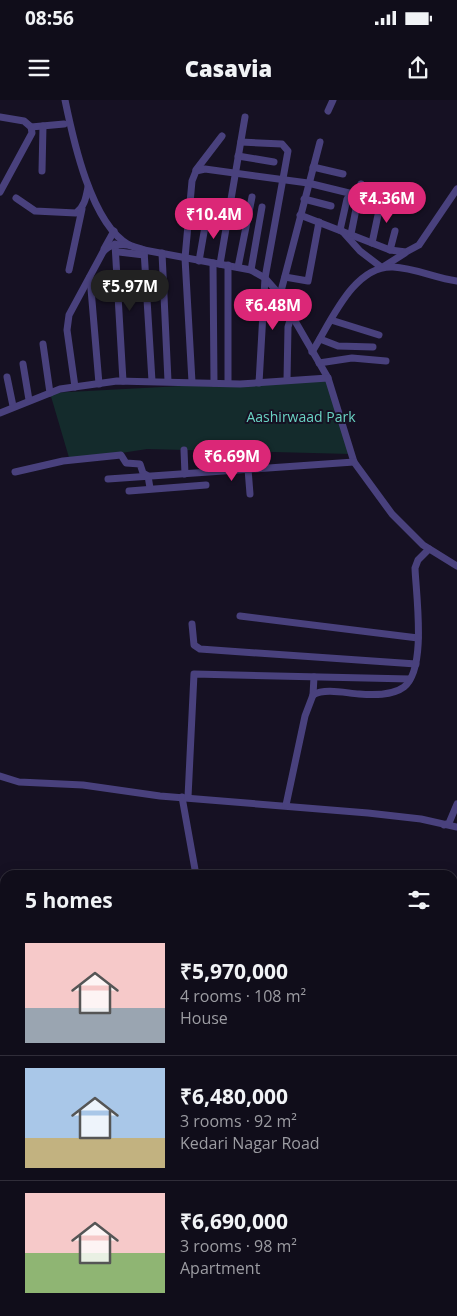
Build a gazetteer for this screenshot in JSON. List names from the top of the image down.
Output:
{
  "parks": ["Aashirwaad Park"],
  "page": {
    "status": "08:56",
    "header": "Casavia",
    "price": [
      "₹4.36M",
      "₹10.4M",
      "₹5.97M",
      "₹6.48M",
      "₹6.69M"
    ],
    "heading": "5 homes",
    "list": [
      {
        "name": "₹5,970,000",
        "note": "4 rooms · 108 m² · House"
      },
      {
        "name": "₹6,480,000",
        "note": "3 rooms · 92 m² · Kedari Nagar Road"
      },
      {
        "name": "₹6,690,000",
        "note": "3 rooms · 98 m² · Apartment"
      }
    ]
  }
}
